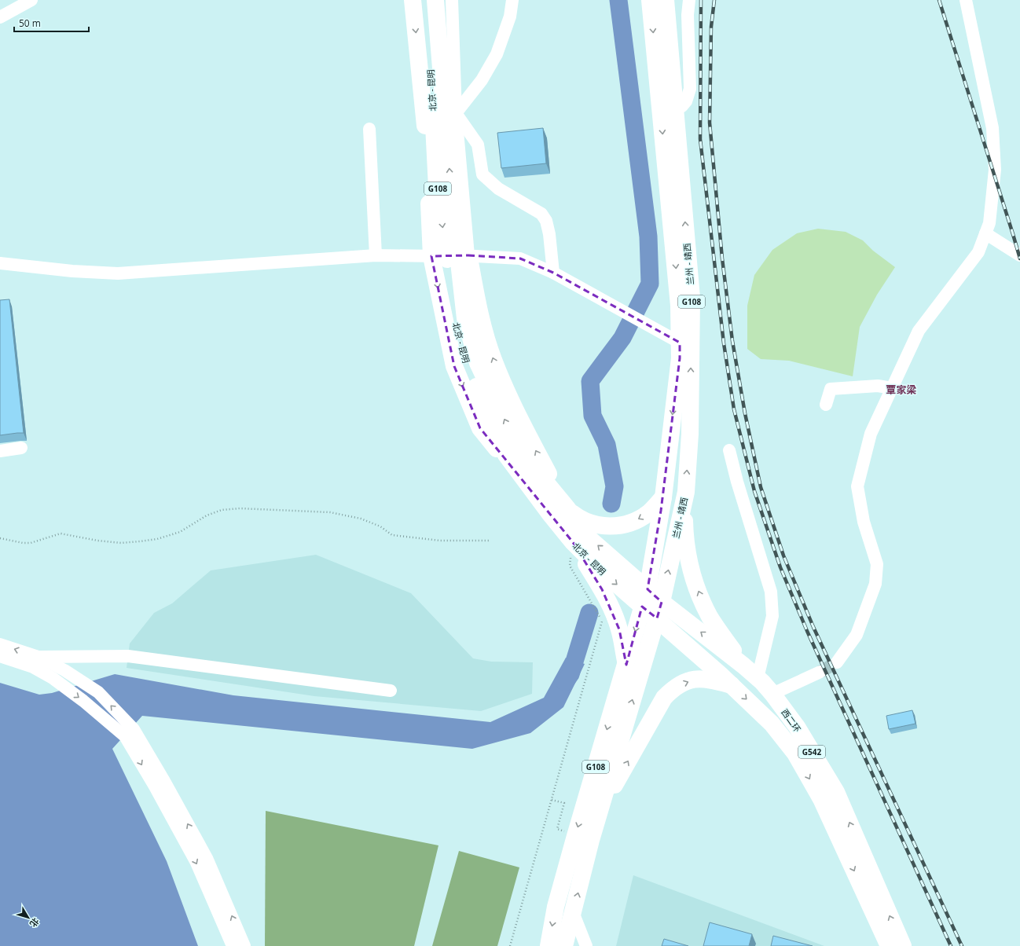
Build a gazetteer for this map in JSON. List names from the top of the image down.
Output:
{
  "streets": {
    "highway": [
      "北京 - 昆明",
      "G108",
      "兰州 - 靖西",
      "西二环",
      "G542"
    ]
  },
  "crossings": [
    ["北京 - 昆明", "G108"],
    ["北京 - 昆明", "兰州 - 靖西"],
    ["北京 - 昆明", "西二环"],
    ["G108", "兰州 - 靖西"],
    ["G108", "西二环"],
    ["兰州 - 靖西", "西二环"]
  ],
  "districts": ["覃家梁"],
  "scale_bar": "50 m",
  "north": "bottom right"
}
